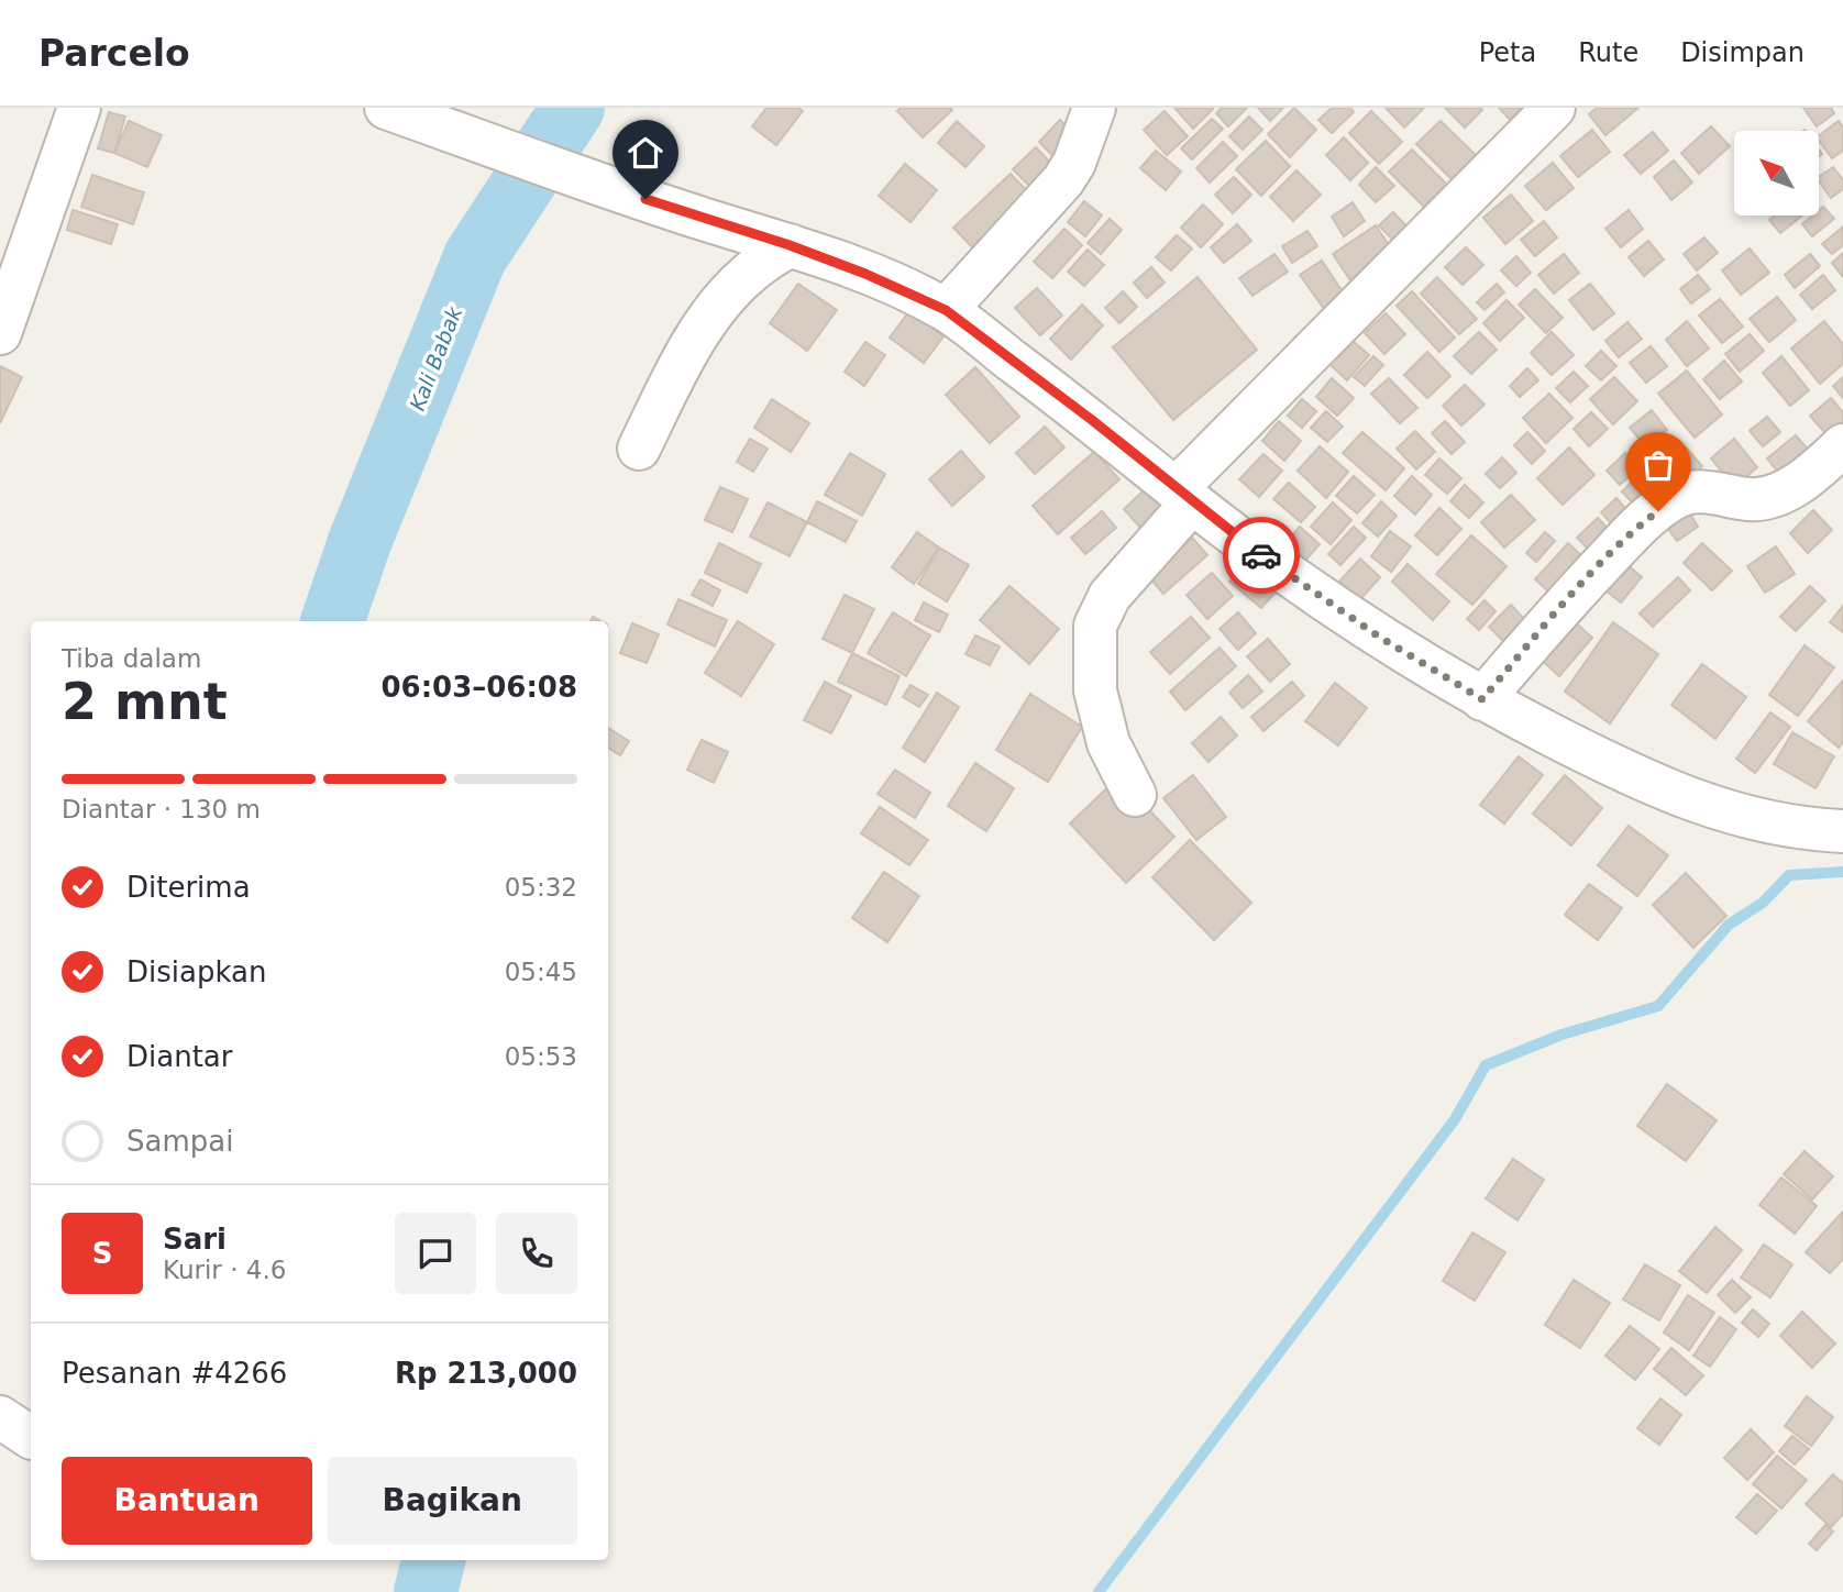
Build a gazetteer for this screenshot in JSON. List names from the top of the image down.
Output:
{
  "water": ["Kali Babak"],
  "north": "top left",
  "page": {
    "header": "Parcelo",
    "nav": ["Peta", "Rute", "Disimpan"],
    "heading": ["2 mnt", "Tiba dalam", "06:03–06:08"],
    "panel": [
      "Sari",
      "Kurir · 4.6",
      "Pesanan #4266",
      "Rp 213,000"
    ],
    "bar": "Diantar · 130 m",
    "list": [
      ["Diterima", "05:32"],
      ["Disiapkan", "05:45"],
      ["Diantar", "05:53"],
      "Sampai"
    ],
    "round": "S",
    "buttons": ["Bantuan", "Bagikan"]
  }
}
